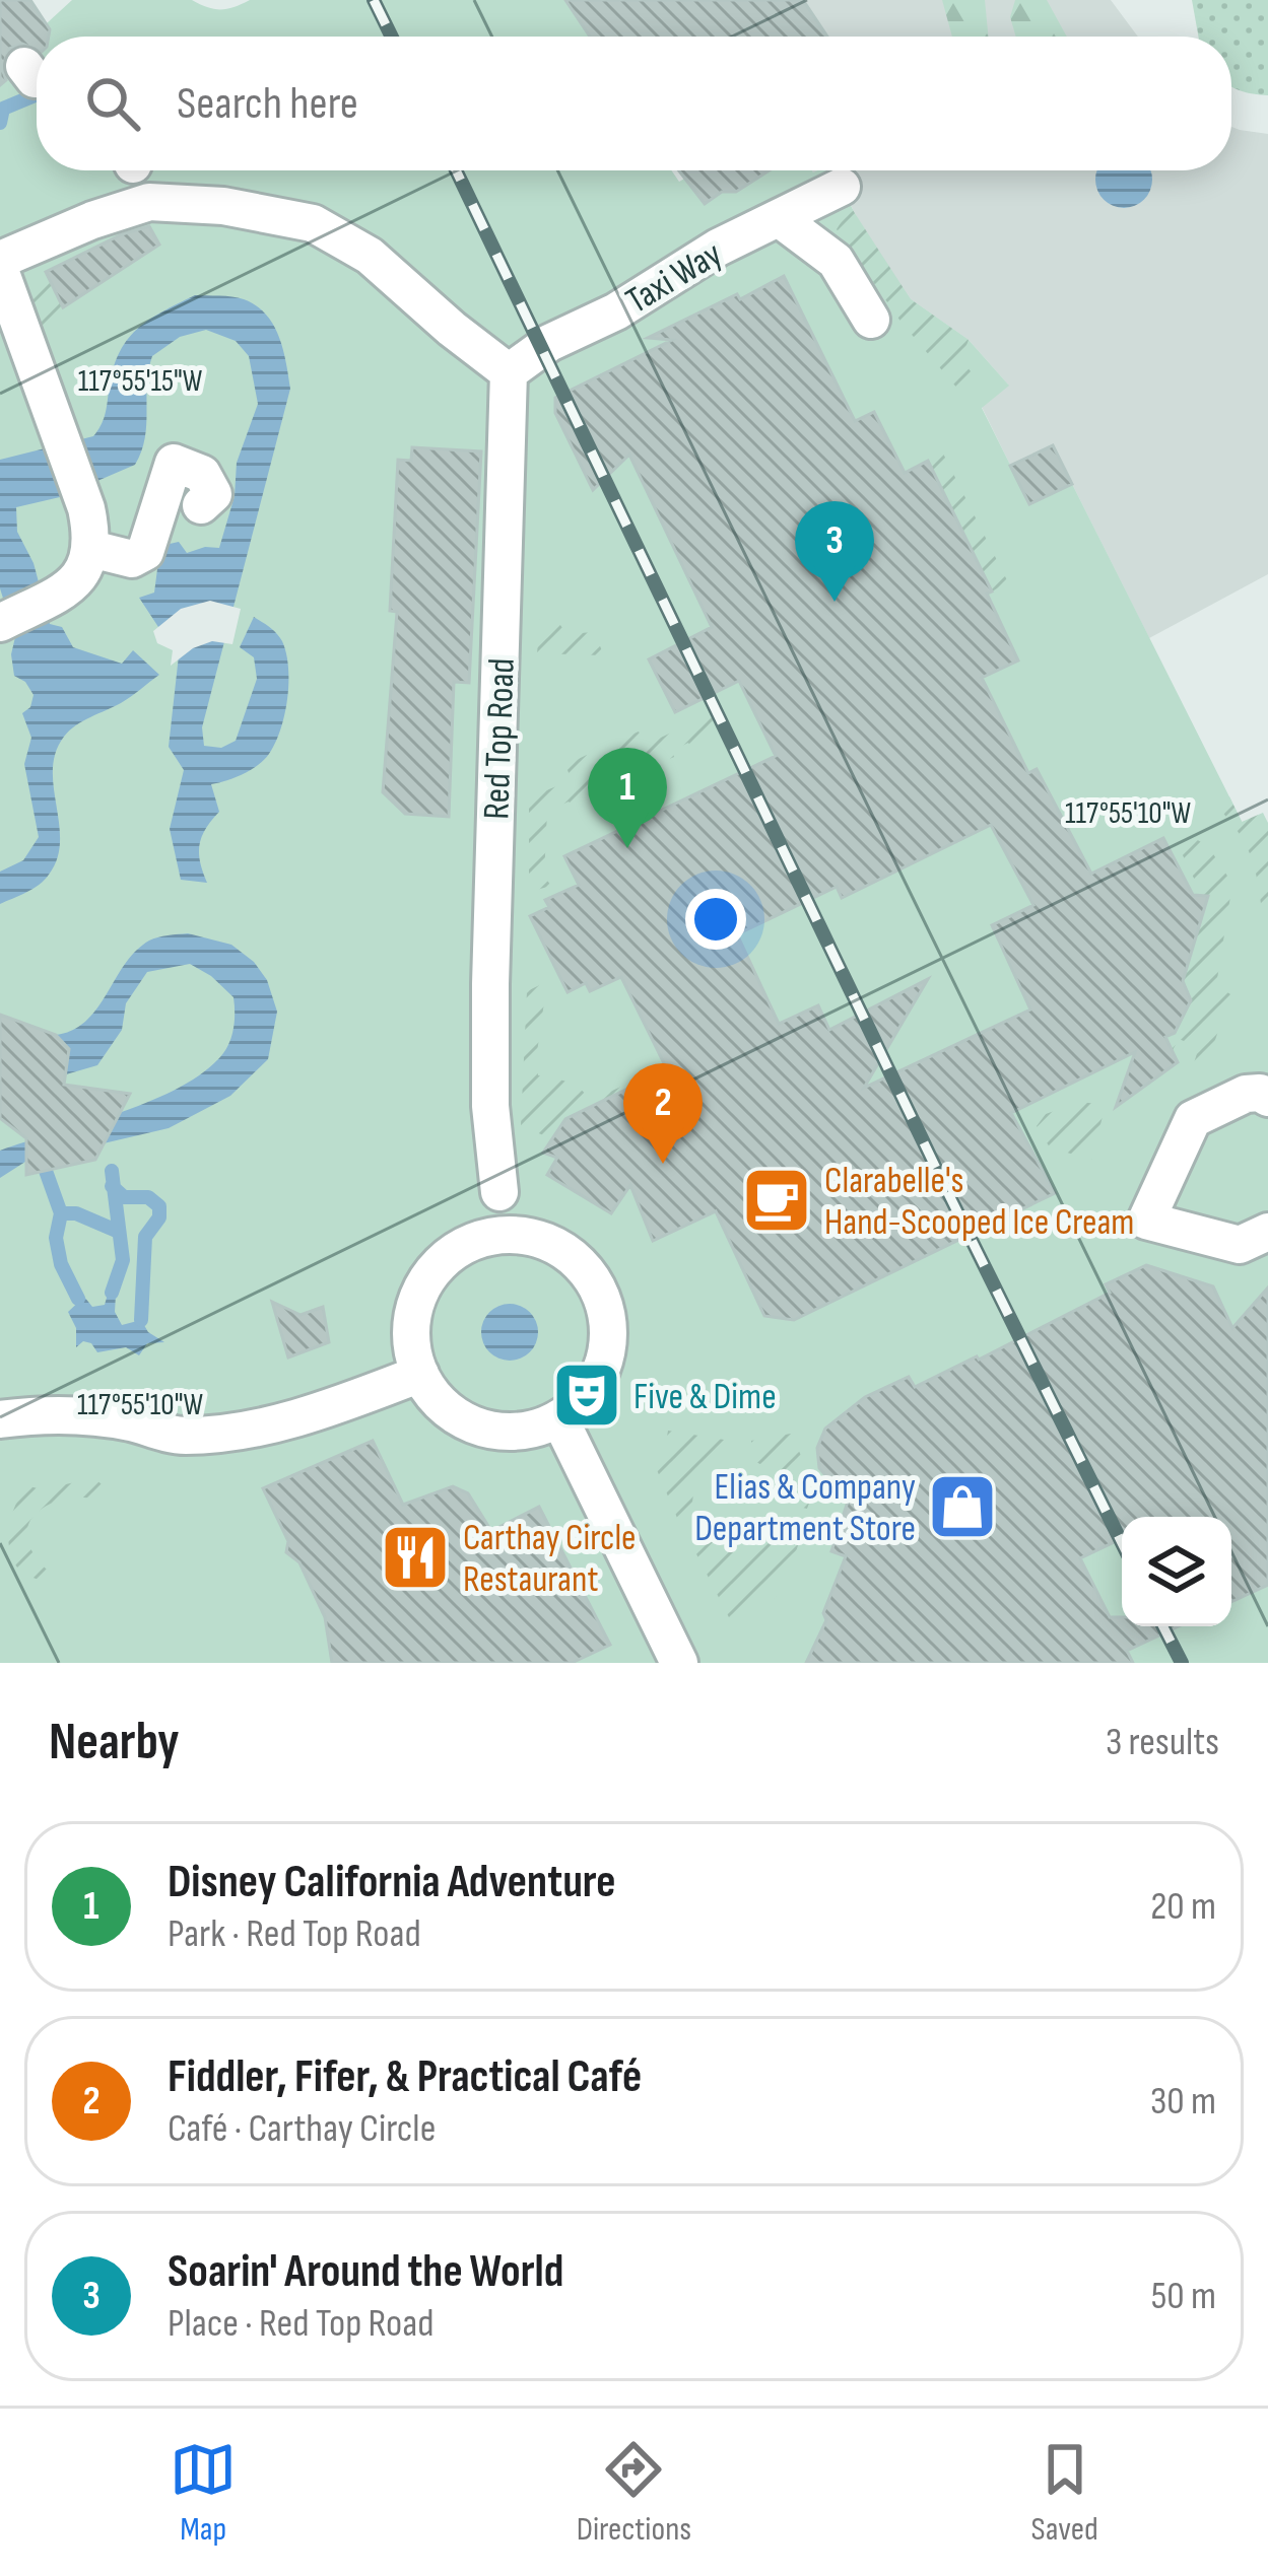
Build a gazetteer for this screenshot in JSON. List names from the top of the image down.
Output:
{
  "streets": {
    "street": ["Taxi Way", "Red Top Road"]
  },
  "crossings": [
    ["Taxi Way", "Red Top Road"]
  ],
  "places": {
    "cafe": ["Clarabelle's Hand-Scooped Ice Cream"],
    "theatre": ["Five & Dime"],
    "shop": ["Elias & Company Department Store"],
    "restaurant": ["Carthay Circle Restaurant"]
  },
  "page": {
    "search": "Search here",
    "pins": ["3", "1", "2"],
    "heading": ["Nearby", "3 results"],
    "list": [
      {
        "mark": "1",
        "name": "Disney California Adventure",
        "note": "Park · Red Top Road",
        "value": "20 m"
      },
      {
        "mark": "2",
        "name": "Fiddler, Fifer, & Practical Café",
        "note": "Café · Carthay Circle",
        "value": "30 m"
      },
      {
        "mark": "3",
        "name": "Soarin' Around the World",
        "note": "Place · Red Top Road",
        "value": "50 m"
      }
    ],
    "nav": ["Map", "Directions", "Saved"]
  },
  "coordinates": ["117°55'15\"W", "117°55'10\"W"]
}
